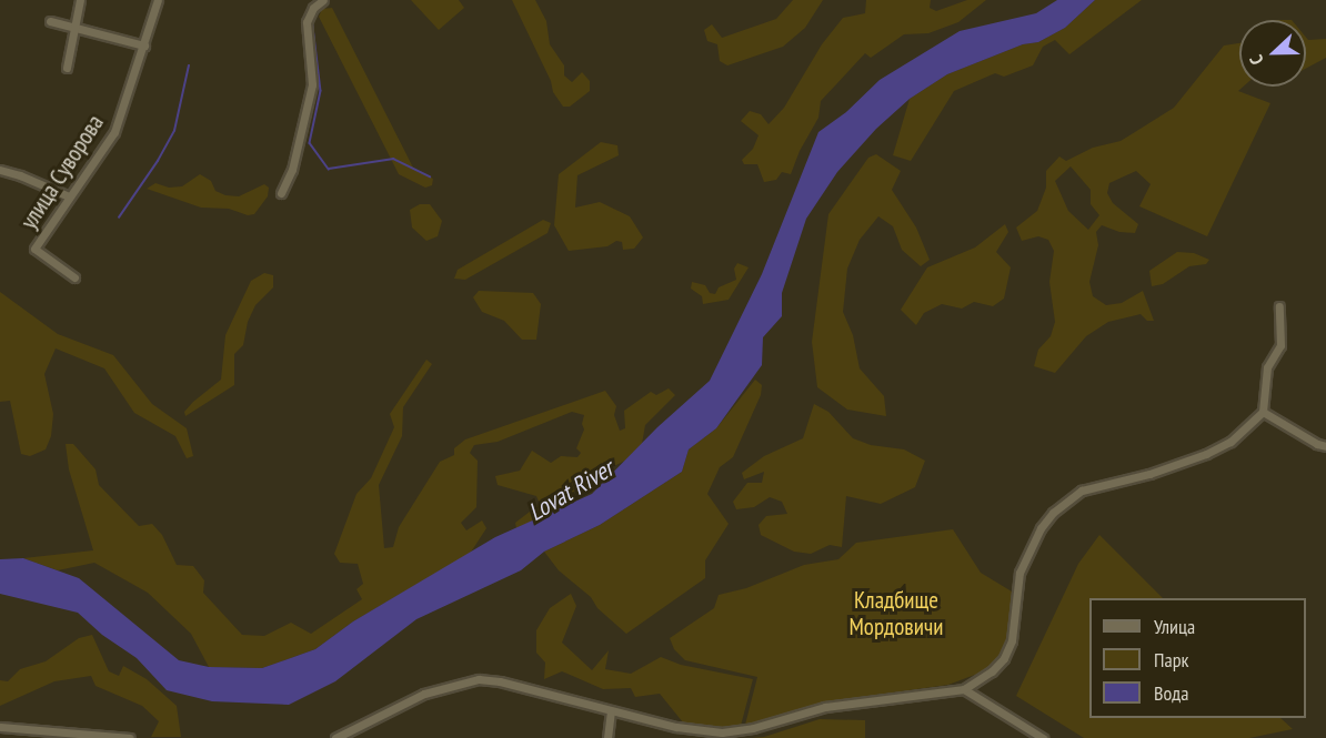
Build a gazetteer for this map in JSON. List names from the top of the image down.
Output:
{
  "streets": {
    "street": ["улица Суворова"]
  },
  "water": ["Lovat River"],
  "parks": ["Кладбище Мордовичи"],
  "legend": ["Улица", "Парк", "Вода"],
  "north": "left"
}
